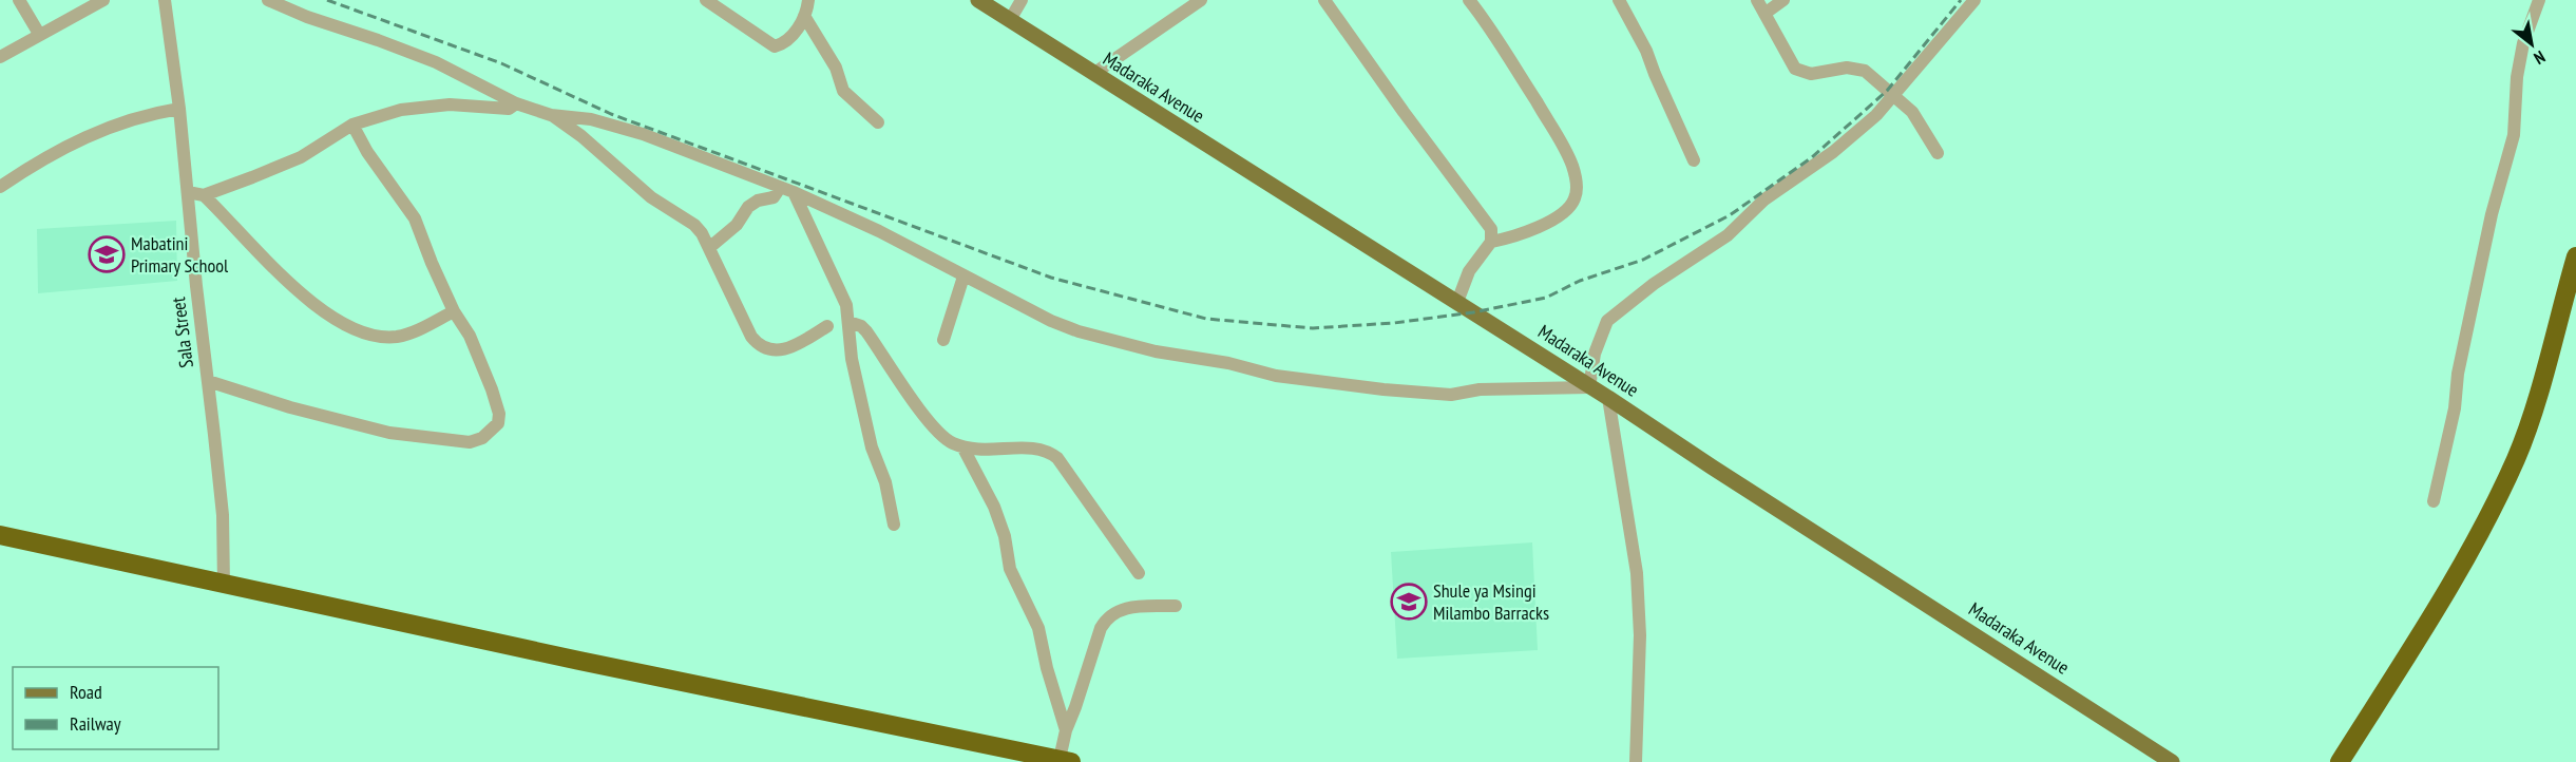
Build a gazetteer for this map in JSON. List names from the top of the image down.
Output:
{
  "streets": {
    "main road": ["Madaraka Avenue"],
    "street": ["Sala Street"]
  },
  "places": {
    "school or university": ["Mabatini Primary School", "Shule ya Msingi Milambo Barracks"]
  },
  "legend": ["Road", "Railway"],
  "north": "bottom right"
}
